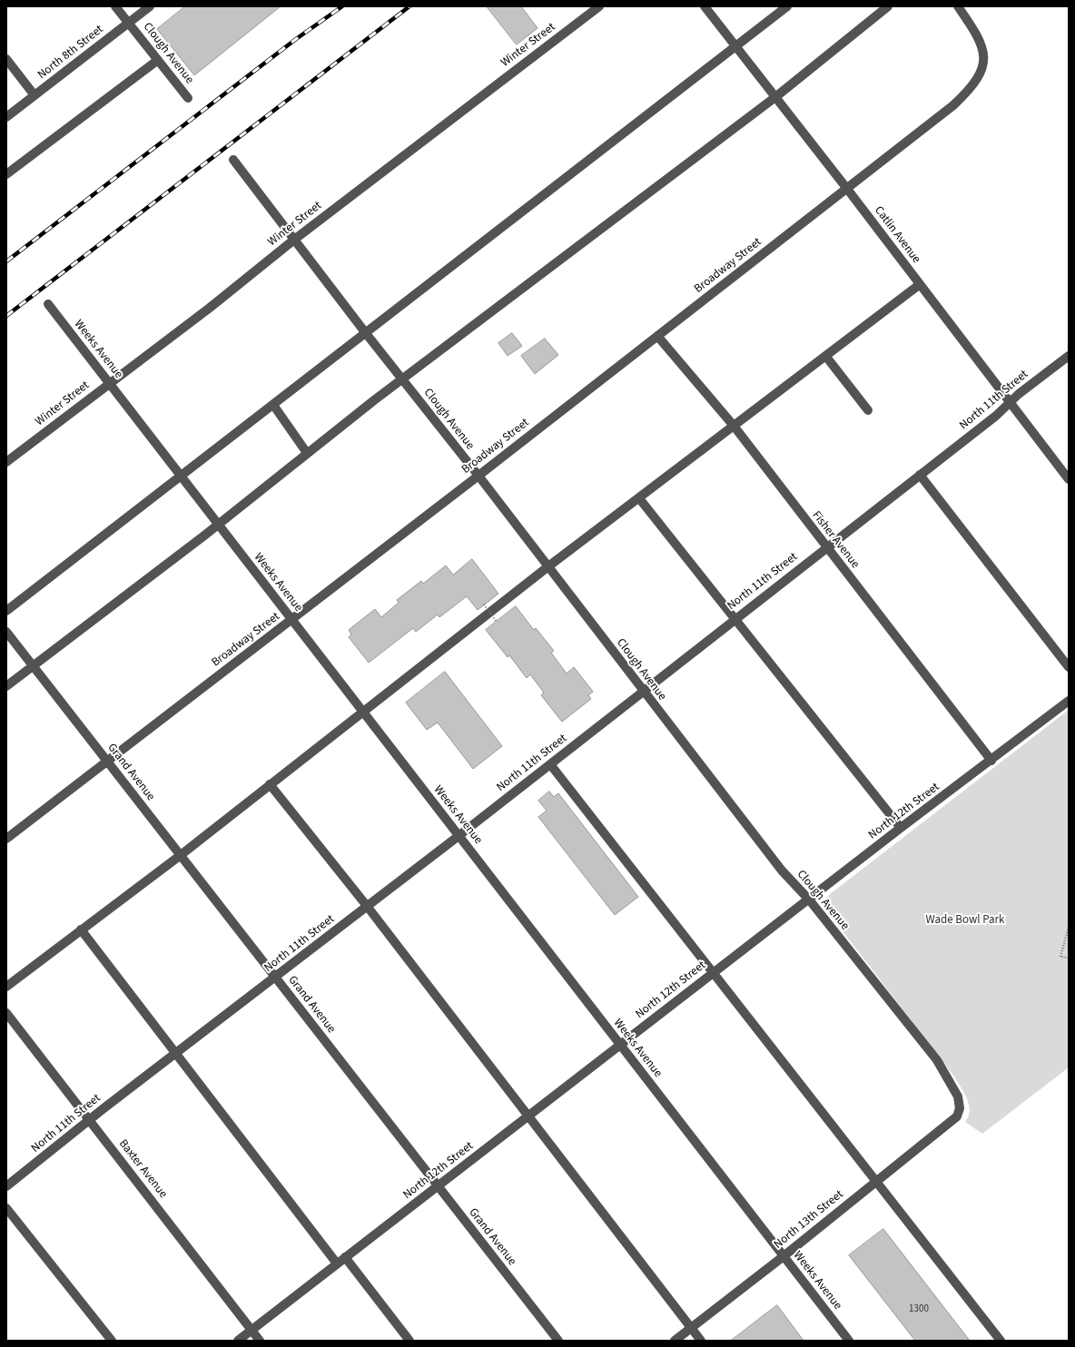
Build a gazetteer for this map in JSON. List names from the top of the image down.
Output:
{
  "streets": {
    "street": [
      "Winter Street",
      "North 8th Street",
      "Clough Avenue",
      "Catlin Avenue",
      "Broadway Street",
      "Weeks Avenue",
      "North 11th Street",
      "Fisher Avenue",
      "Grand Avenue",
      "North 12th Street",
      "Baxter Avenue",
      "North 13th Street"
    ]
  },
  "crossings": [
    ["Winter Street", "Clough Avenue"],
    ["Winter Street", "Weeks Avenue"],
    ["North 8th Street", "Clough Avenue"],
    ["Clough Avenue", "Broadway Street"],
    ["Clough Avenue", "North 11th Street"],
    ["Clough Avenue", "North 12th Street"],
    ["Clough Avenue", "North 13th Street"],
    ["Catlin Avenue", "Broadway Street"],
    ["Catlin Avenue", "North 11th Street"],
    ["Broadway Street", "Weeks Avenue"],
    ["Broadway Street", "Fisher Avenue"],
    ["Broadway Street", "Grand Avenue"],
    ["Weeks Avenue", "North 11th Street"],
    ["Weeks Avenue", "North 12th Street"],
    ["Weeks Avenue", "North 13th Street"],
    ["North 11th Street", "Fisher Avenue"],
    ["North 11th Street", "Grand Avenue"],
    ["North 11th Street", "Baxter Avenue"],
    ["Fisher Avenue", "North 12th Street"],
    ["Grand Avenue", "North 12th Street"],
    ["North 12th Street", "Baxter Avenue"]
  ],
  "parks": ["Wade Bowl Park"],
  "house_numbers": ["1300"]
}
